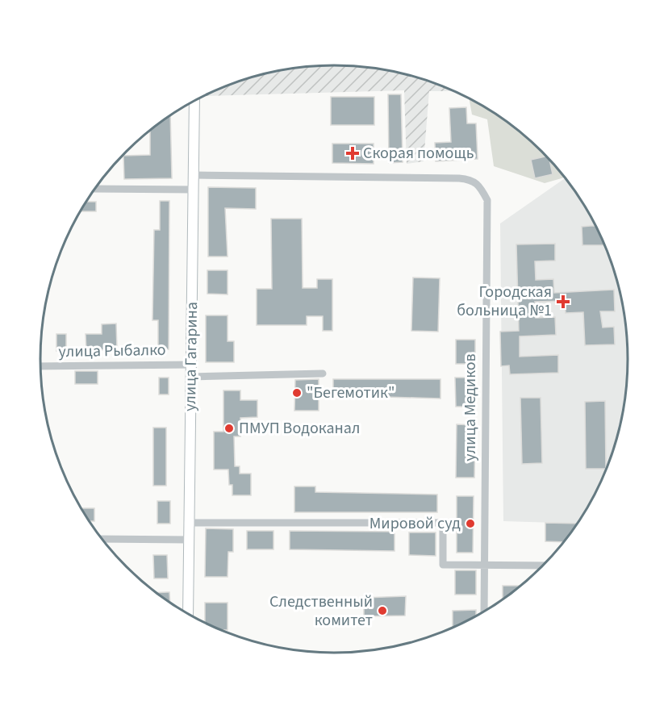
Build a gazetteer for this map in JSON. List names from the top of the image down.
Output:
{
  "streets": {
    "street": ["улица Рыбалко", "улица Гагарина", "улица Медиков"]
  },
  "crossings": [
    ["улица Рыбалко", "улица Гагарина"],
    ["улица Гагарина", "улица Медиков"]
  ],
  "places": {
    "health": ["Скорая помощь", "Городская больница №1"],
    "other": [
      "\"Бегемотик\"",
      "ПМУП Водоканал",
      "Мировой суд",
      "Следственный комитет"
    ]
  }
}
